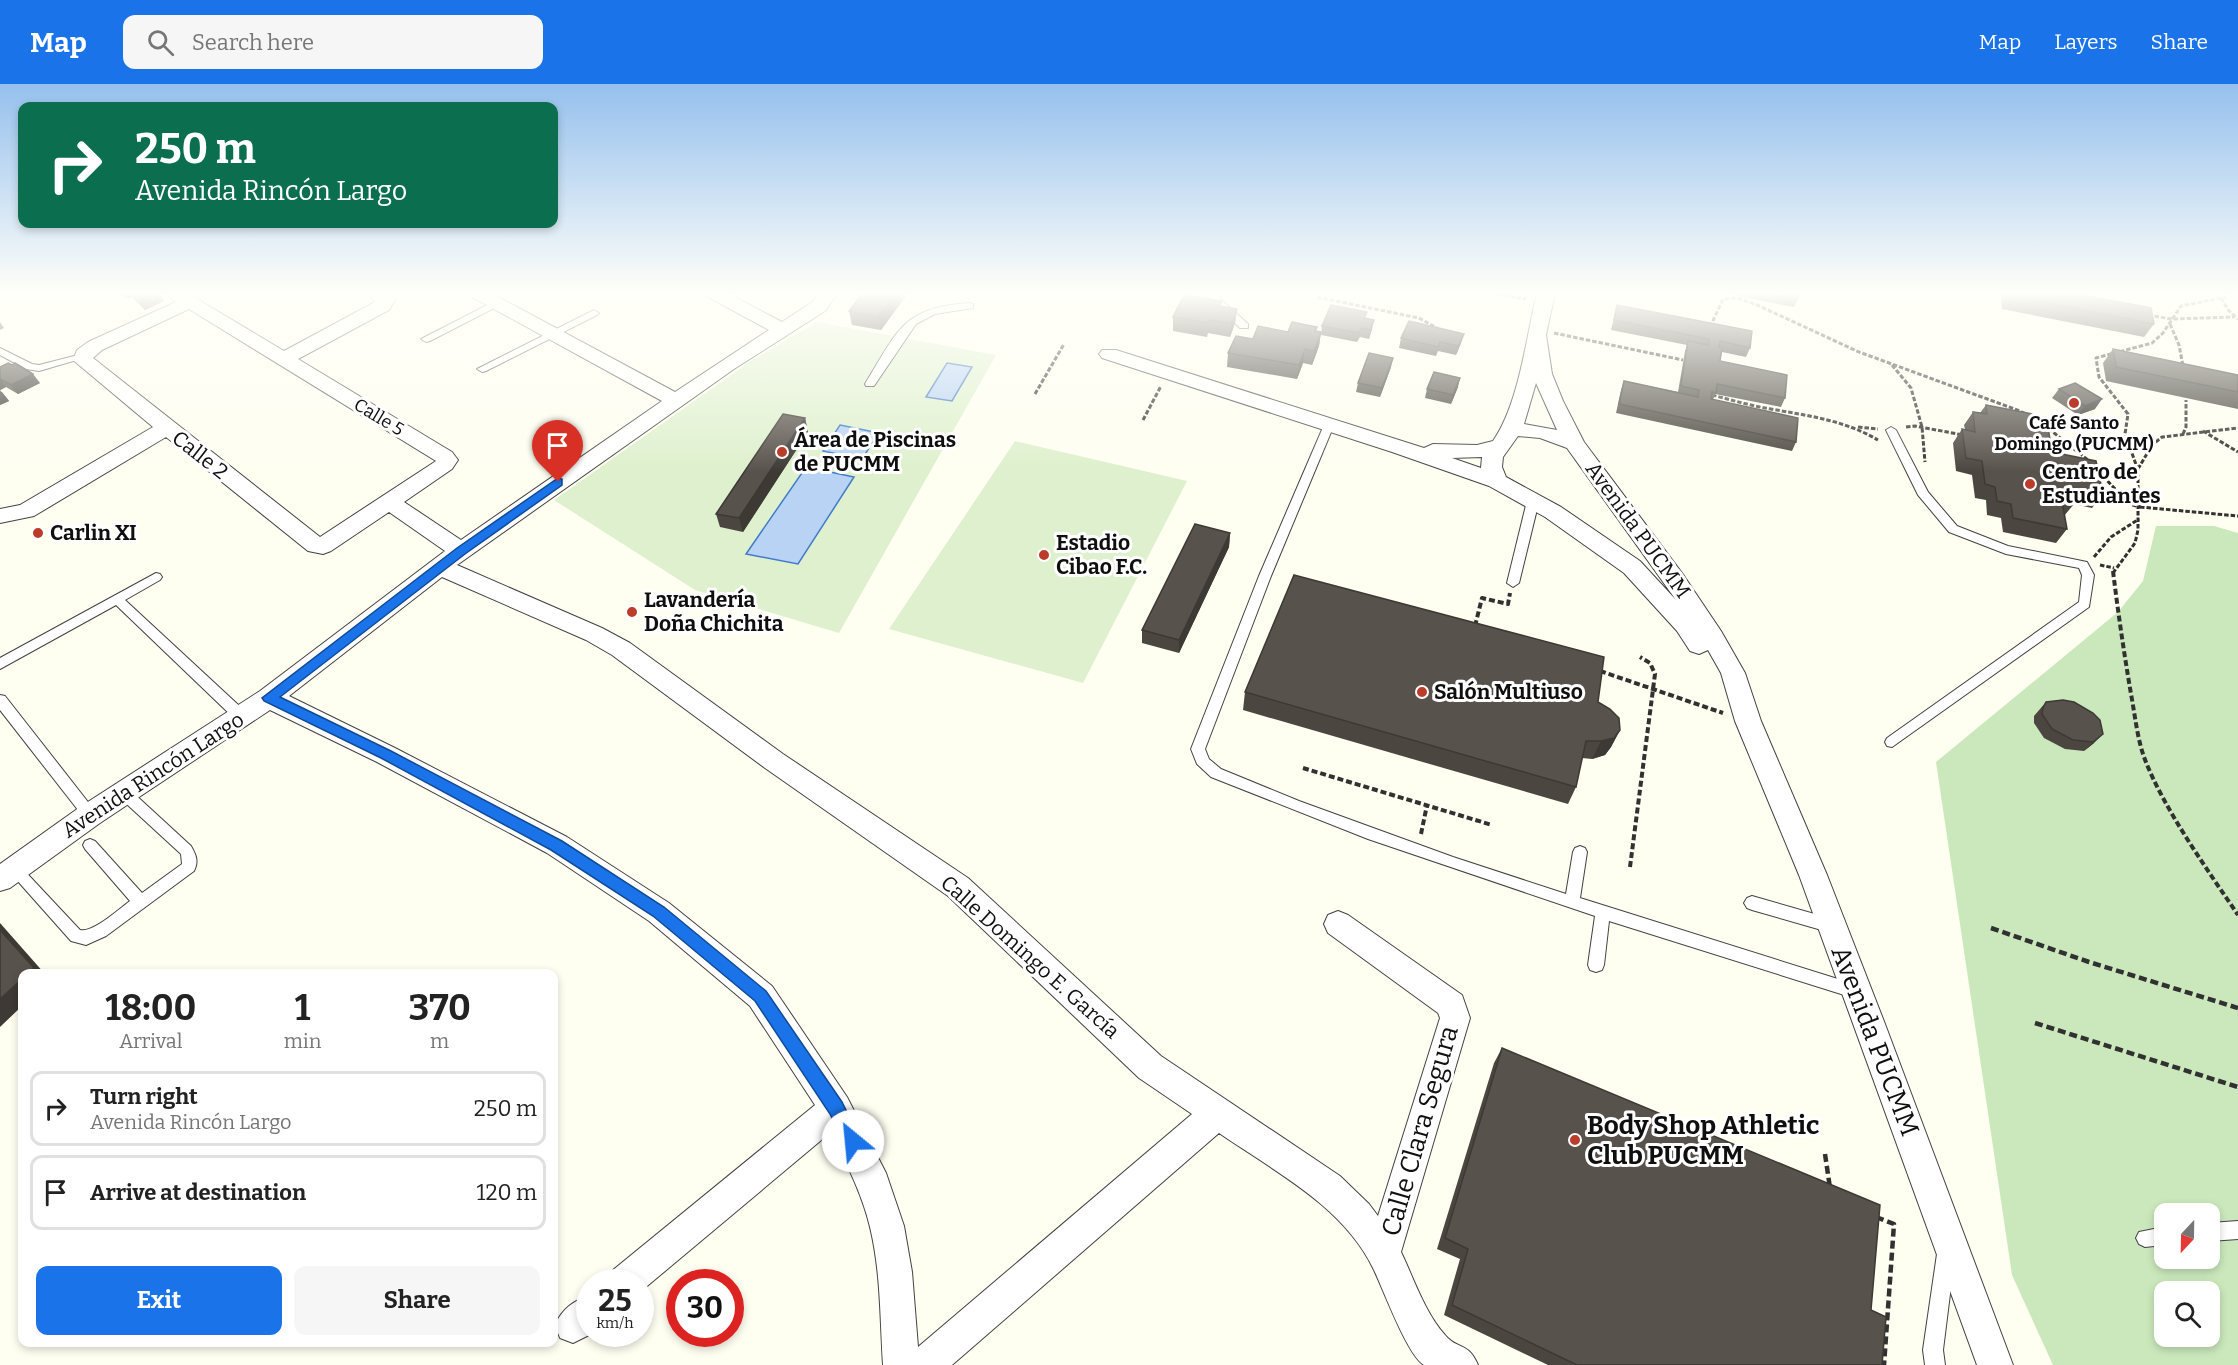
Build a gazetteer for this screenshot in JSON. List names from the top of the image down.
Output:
{
  "streets": {
    "street": [
      "Calle 5",
      "Calle 2",
      "Avenida PUCMM",
      "Avenida Rincón Largo",
      "Calle Domingo E. García",
      "Calle Clara Segura"
    ]
  },
  "crossings": [
    ["Calle 5", "Calle 2"],
    ["Calle 5", "Calle Domingo E. García"],
    ["Calle 2", "Calle Domingo E. García"],
    ["Avenida Rincón Largo", "Calle Domingo E. García"],
    ["Calle Domingo E. García", "Calle Clara Segura"]
  ],
  "places": [
    "Café Santo Domingo (PUCMM)",
    "Área de Piscinas de PUCMM",
    "Centro de Estudiantes",
    "Carlin XI",
    "Estadio Cibao F.C.",
    "Lavandería Doña Chichita",
    "Salón Multiuso",
    "Body Shop Athletic Club PUCMM"
  ],
  "north": "bottom",
  "page": {
    "header": "Map",
    "search": "Search here",
    "nav": ["Map", "Layers", "Share"],
    "turn": ["250 m", "Avenida Rincón Largo"],
    "eta": [
      "18:00",
      "Arrival",
      "1",
      "min",
      "370",
      "m"
    ],
    "list": [
      {
        "name": "Turn right",
        "note": "Avenida Rincón Largo",
        "value": "250 m"
      },
      {
        "name": "Arrive at destination",
        "value": "120 m"
      }
    ],
    "buttons": ["Exit", "Share"],
    "speed": "25 km/h",
    "limit": "30"
  }
}
